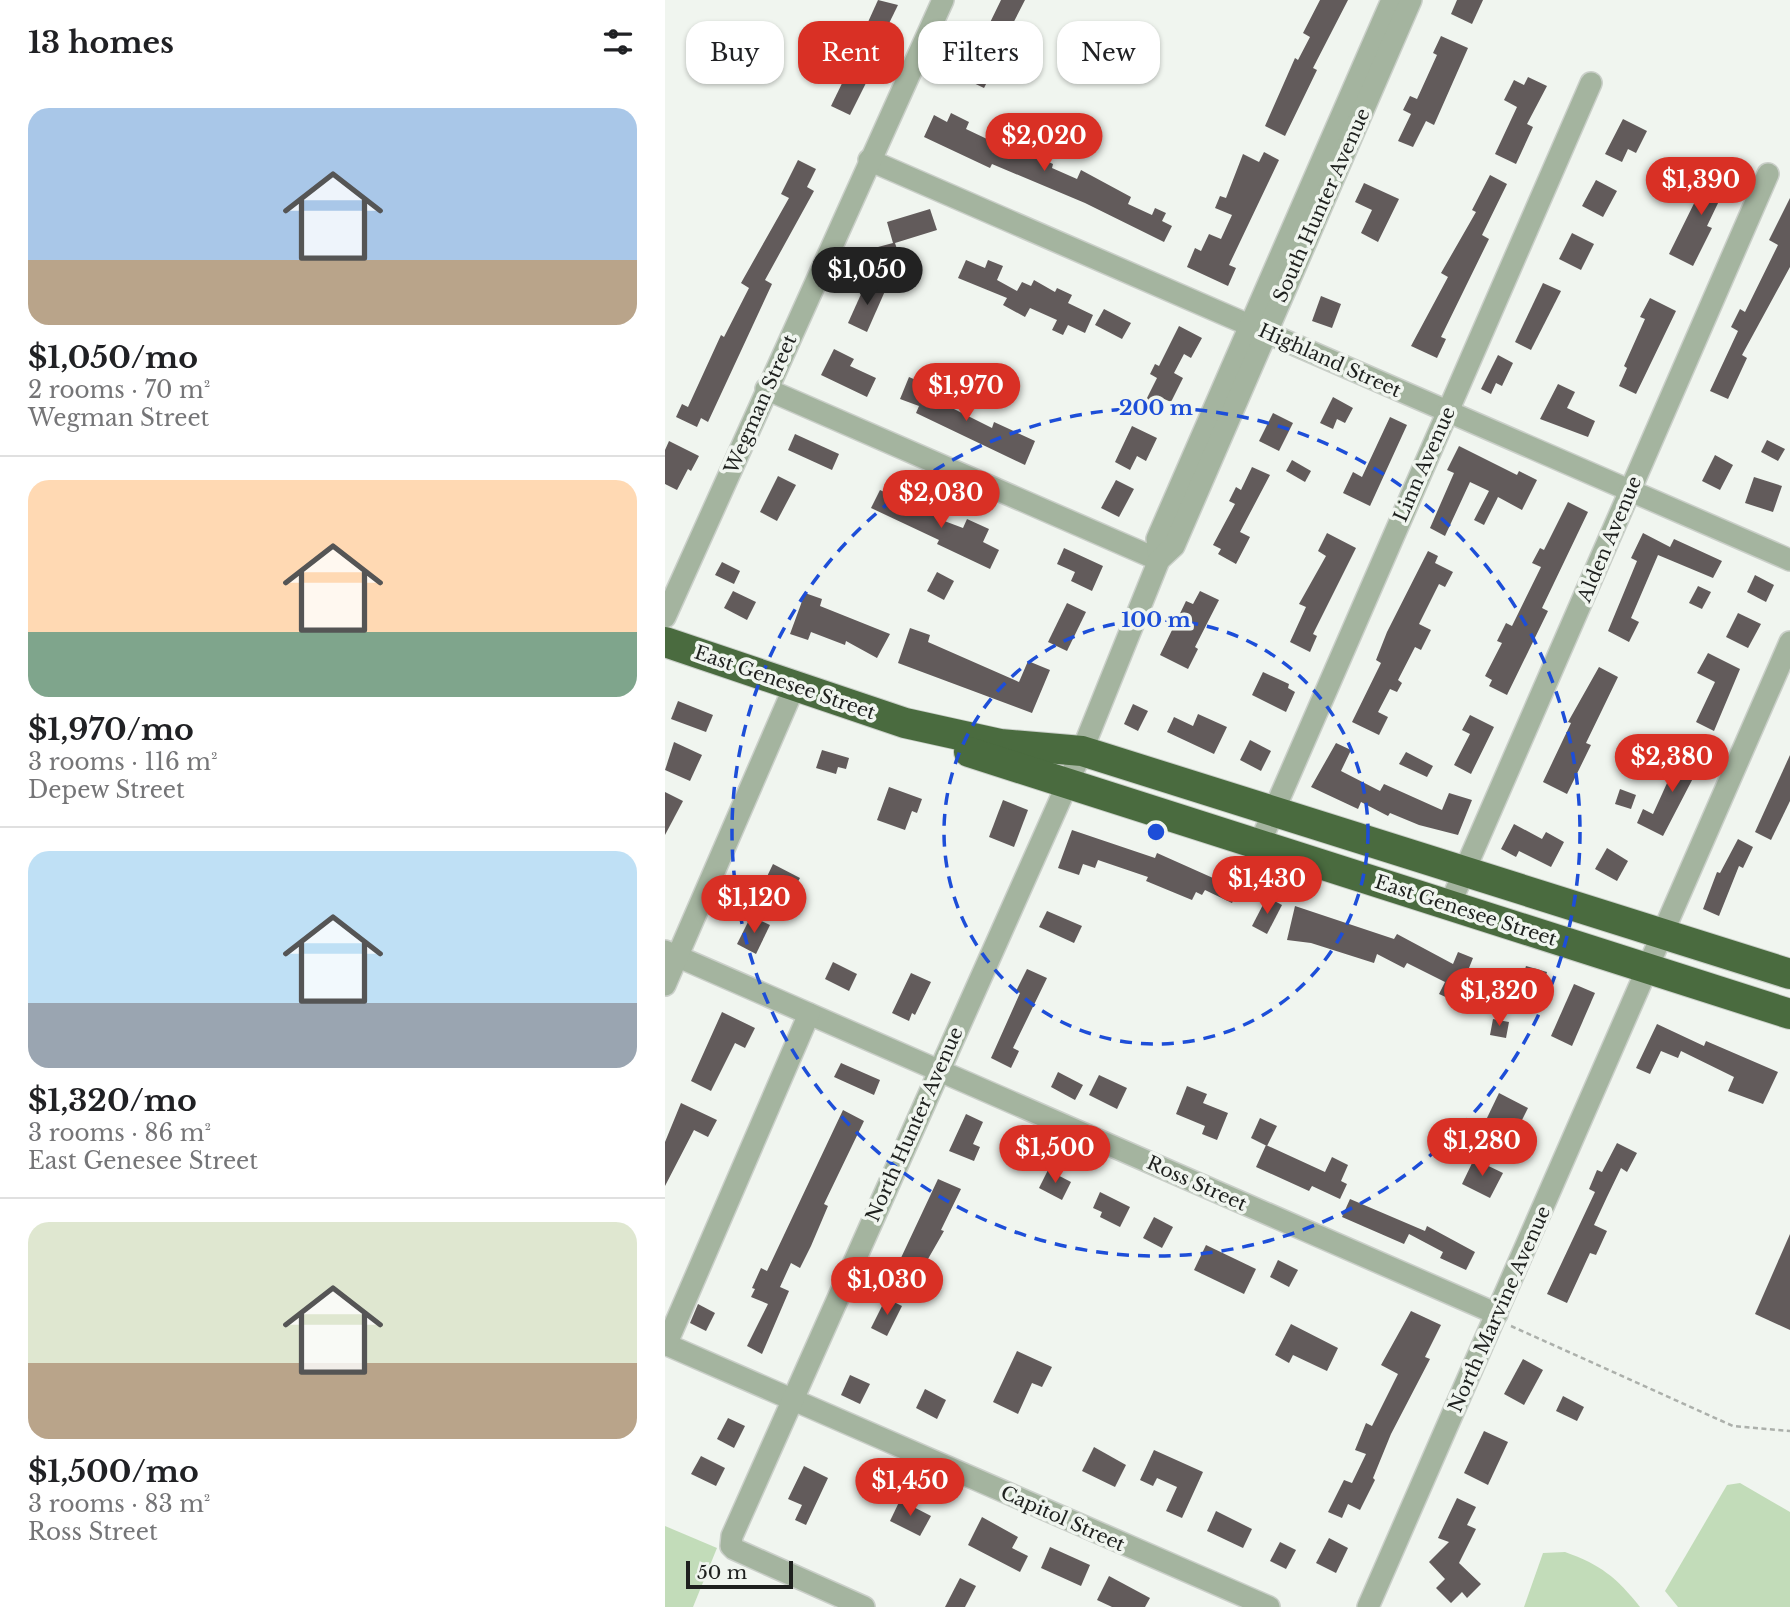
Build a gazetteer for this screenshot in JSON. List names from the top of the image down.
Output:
{
  "streets": {
    "highway": ["East Genesee Street"],
    "street": [
      "South Hunter Avenue",
      "Highland Street",
      "Wegman Street",
      "Linn Avenue",
      "Alden Avenue",
      "North Hunter Avenue",
      "Ross Street",
      "North Marvine Avenue",
      "Capitol Street"
    ]
  },
  "crossings": [
    ["South Hunter Avenue", "Highland Street"],
    ["South Hunter Avenue", "East Genesee Street"],
    ["South Hunter Avenue", "North Hunter Avenue"],
    ["Highland Street", "Wegman Street"],
    ["Highland Street", "Linn Avenue"],
    ["Highland Street", "Alden Avenue"],
    ["Linn Avenue", "East Genesee Street"],
    ["Alden Avenue", "East Genesee Street"],
    ["East Genesee Street", "North Hunter Avenue"],
    ["East Genesee Street", "North Marvine Avenue"],
    ["North Hunter Avenue", "Ross Street"],
    ["North Hunter Avenue", "Capitol Street"],
    ["Ross Street", "North Marvine Avenue"]
  ],
  "scale_bar": "50 m",
  "page": {
    "heading": "13 homes",
    "chip": [
      "Buy",
      "Rent",
      "Filters",
      "New"
    ],
    "list": [
      {
        "name": "$1,050/mo",
        "note": "2 rooms · 70 m² · Wegman Street"
      },
      {
        "name": "$1,970/mo",
        "note": "3 rooms · 116 m² · Depew Street"
      },
      {
        "name": "$1,320/mo",
        "note": "3 rooms · 86 m² · East Genesee Street"
      },
      {
        "name": "$1,500/mo",
        "note": "3 rooms · 83 m² · Ross Street"
      }
    ],
    "price": [
      "$2,020",
      "$1,390",
      "$1,050",
      "$1,970",
      "$2,030",
      "$2,380",
      "$1,430",
      "$1,120",
      "$1,320",
      "$1,280",
      "$1,500",
      "$1,030",
      "$1,450"
    ],
    "scale": "50 m"
  },
  "rings": ["200 m", "100 m"]
}
